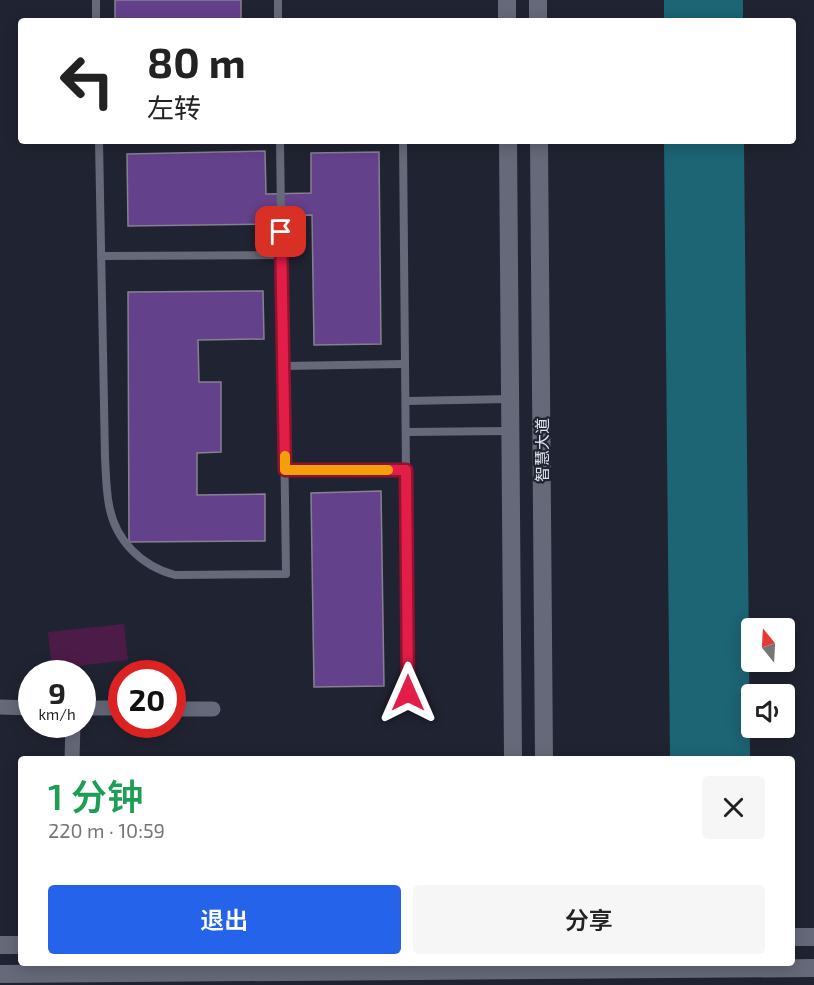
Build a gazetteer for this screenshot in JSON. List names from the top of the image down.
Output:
{
  "streets": {
    "main road": ["智慧大道"]
  },
  "north": "top",
  "page": {
    "turn": ["80 m", "左转"],
    "speed": "9 km/h",
    "limit": "20",
    "heading": ["1 分钟", "220 m · 10:59"],
    "buttons": ["退出", "分享"]
  }
}
